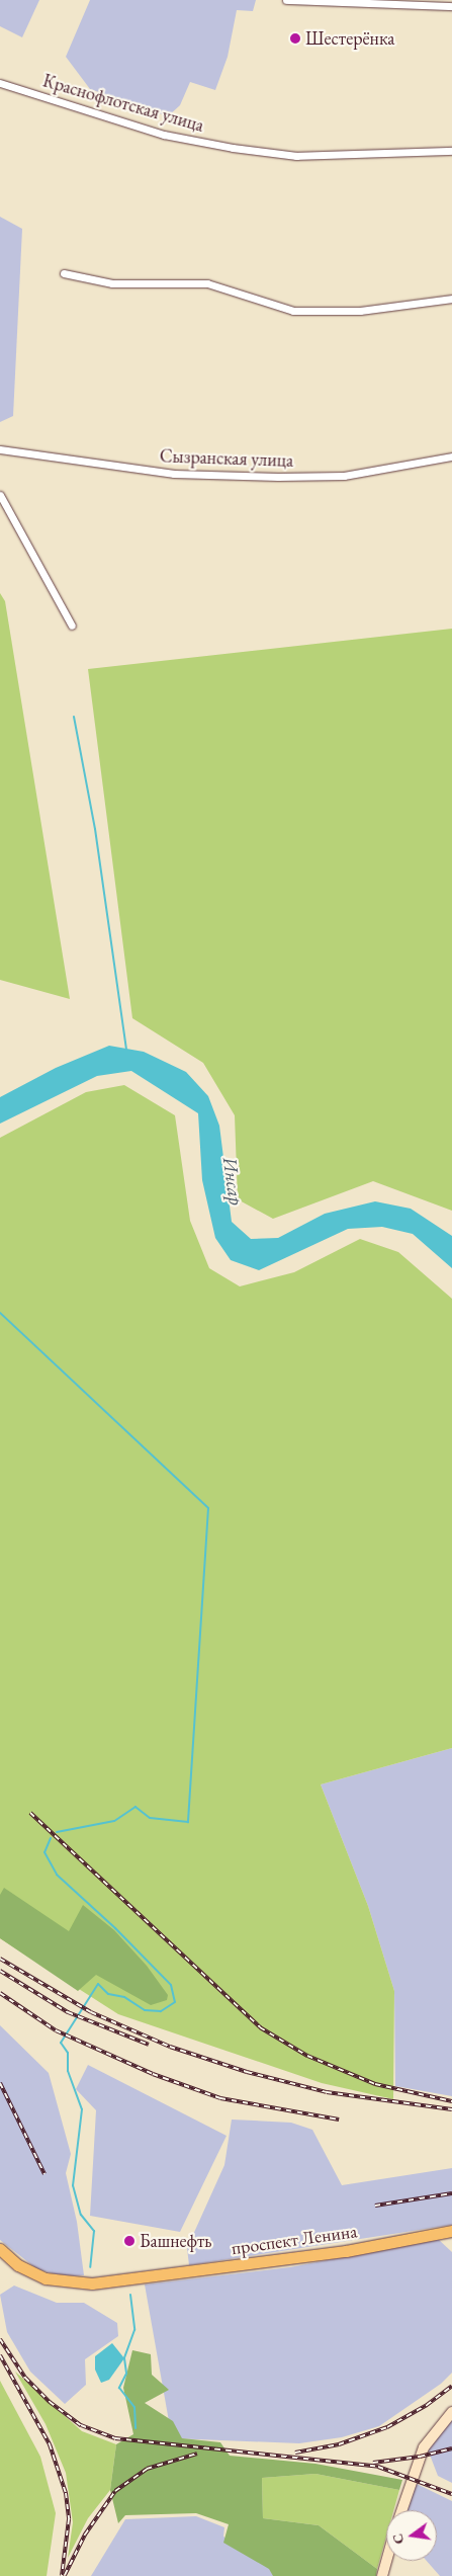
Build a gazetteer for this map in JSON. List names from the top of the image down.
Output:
{
  "streets": {
    "main road": ["проспект Ленина"],
    "street": ["Краснофлотская улица", "Сызранская улица"]
  },
  "water": ["Инсар"],
  "places": ["Шестерёнка", "Башнефть"],
  "north": "left"
}
